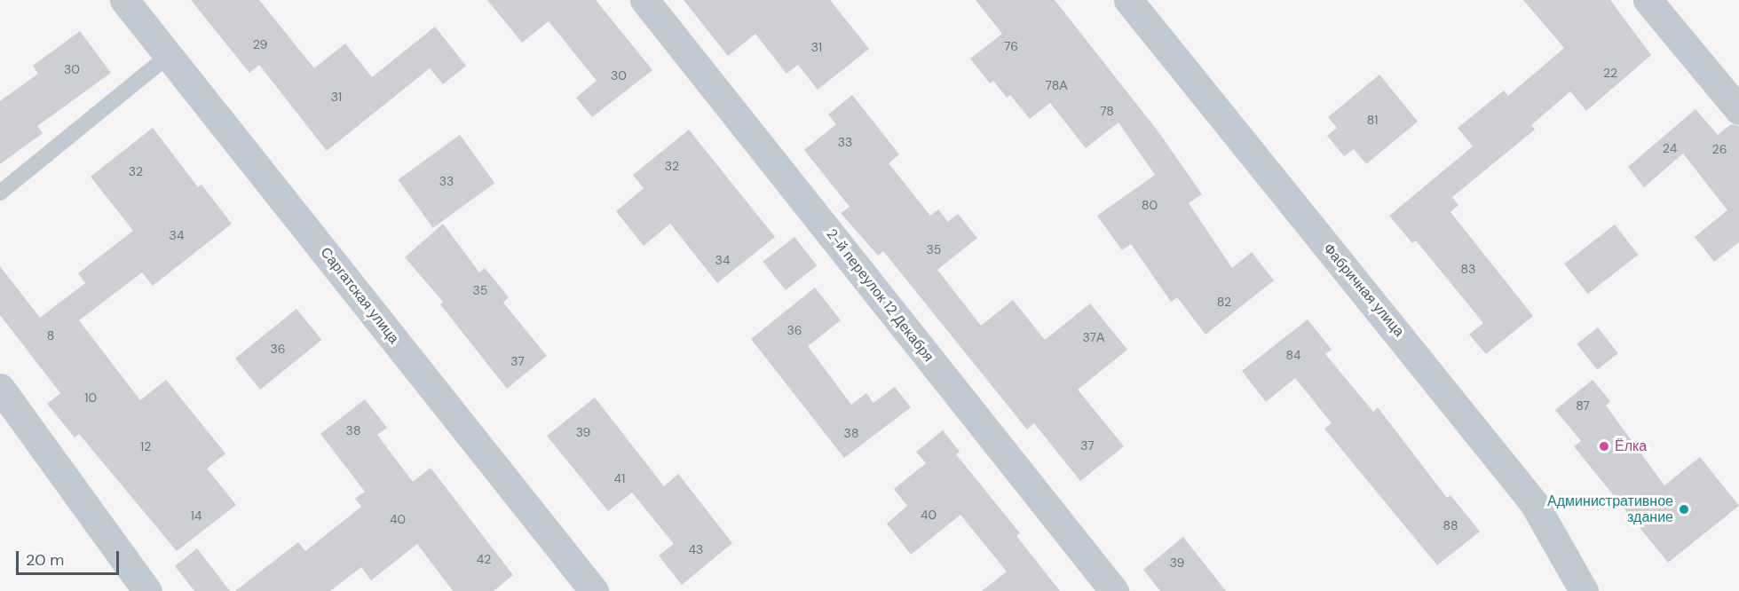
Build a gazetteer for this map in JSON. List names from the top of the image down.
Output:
{
  "streets": {
    "street": ["Фабричная улица", "Саргатская улица", "2-й переулок 12 Декабря"]
  },
  "places": ["Ёлка", "Административное здание"],
  "house_numbers": [
    "29",
    "76",
    "31",
    "30",
    "22",
    "30",
    "78А",
    "31",
    "78",
    "81",
    "33",
    "24",
    "26",
    "32",
    "32",
    "33",
    "80",
    "34",
    "35",
    "34",
    "83",
    "35",
    "82",
    "36",
    "8",
    "37А",
    "36",
    "84",
    "37",
    "10",
    "87",
    "38",
    "39",
    "38",
    "37",
    "12",
    "41",
    "40",
    "14",
    "40",
    "88",
    "43",
    "42",
    "39"
  ],
  "scale_bar": "20 m"
}
